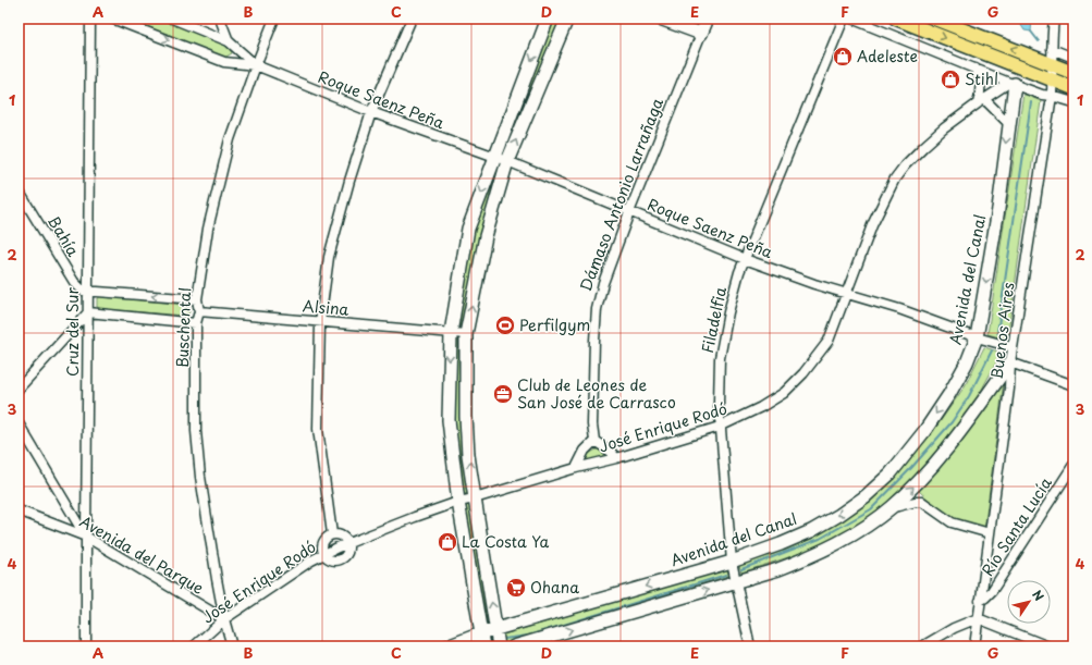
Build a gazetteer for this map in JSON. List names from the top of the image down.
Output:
{
  "streets": {
    "street": [
      "Roque Saenz Peña",
      "Dámaso Antonio Larrañaga",
      "Bahía",
      "Avenida del Canal",
      "Alsina",
      "Filadelfia",
      "Buschental",
      "Buenos Aires",
      "Cruz del Sur",
      "José Enrique Rodó",
      "Río Santa Lucía",
      "Avenida del Parque"
    ]
  },
  "crossings": [
    ["Roque Saenz Peña", "Dámaso Antonio Larrañaga"],
    ["Roque Saenz Peña", "Avenida del Canal"],
    ["Roque Saenz Peña", "Filadelfia"],
    ["Roque Saenz Peña", "Buschental"],
    ["Roque Saenz Peña", "Buenos Aires"],
    ["Roque Saenz Peña", "José Enrique Rodó"],
    ["Bahía", "Cruz del Sur"],
    ["Avenida del Canal", "Filadelfia"],
    ["Avenida del Canal", "José Enrique Rodó"],
    ["Alsina", "Buschental"],
    ["Filadelfia", "José Enrique Rodó"],
    ["Buschental", "José Enrique Rodó"],
    ["Buschental", "Avenida del Parque"],
    ["Buenos Aires", "Río Santa Lucía"],
    ["Cruz del Sur", "Avenida del Parque"],
    ["José Enrique Rodó", "Avenida del Parque"]
  ],
  "places": {
    "shop": ["Adeleste", "Stihl", "La Costa Ya"],
    "sports": ["Perfilgym"],
    "office": ["Club de Leones de San José de Carrasco"],
    "supermarket": ["Ohana"]
  },
  "north": "top right",
  "grid": {
    "columns": [
      "A",
      "B",
      "C",
      "D",
      "E",
      "F",
      "G"
    ],
    "rows": [
      "1",
      "2",
      "3",
      "4"
    ]
  }
}
